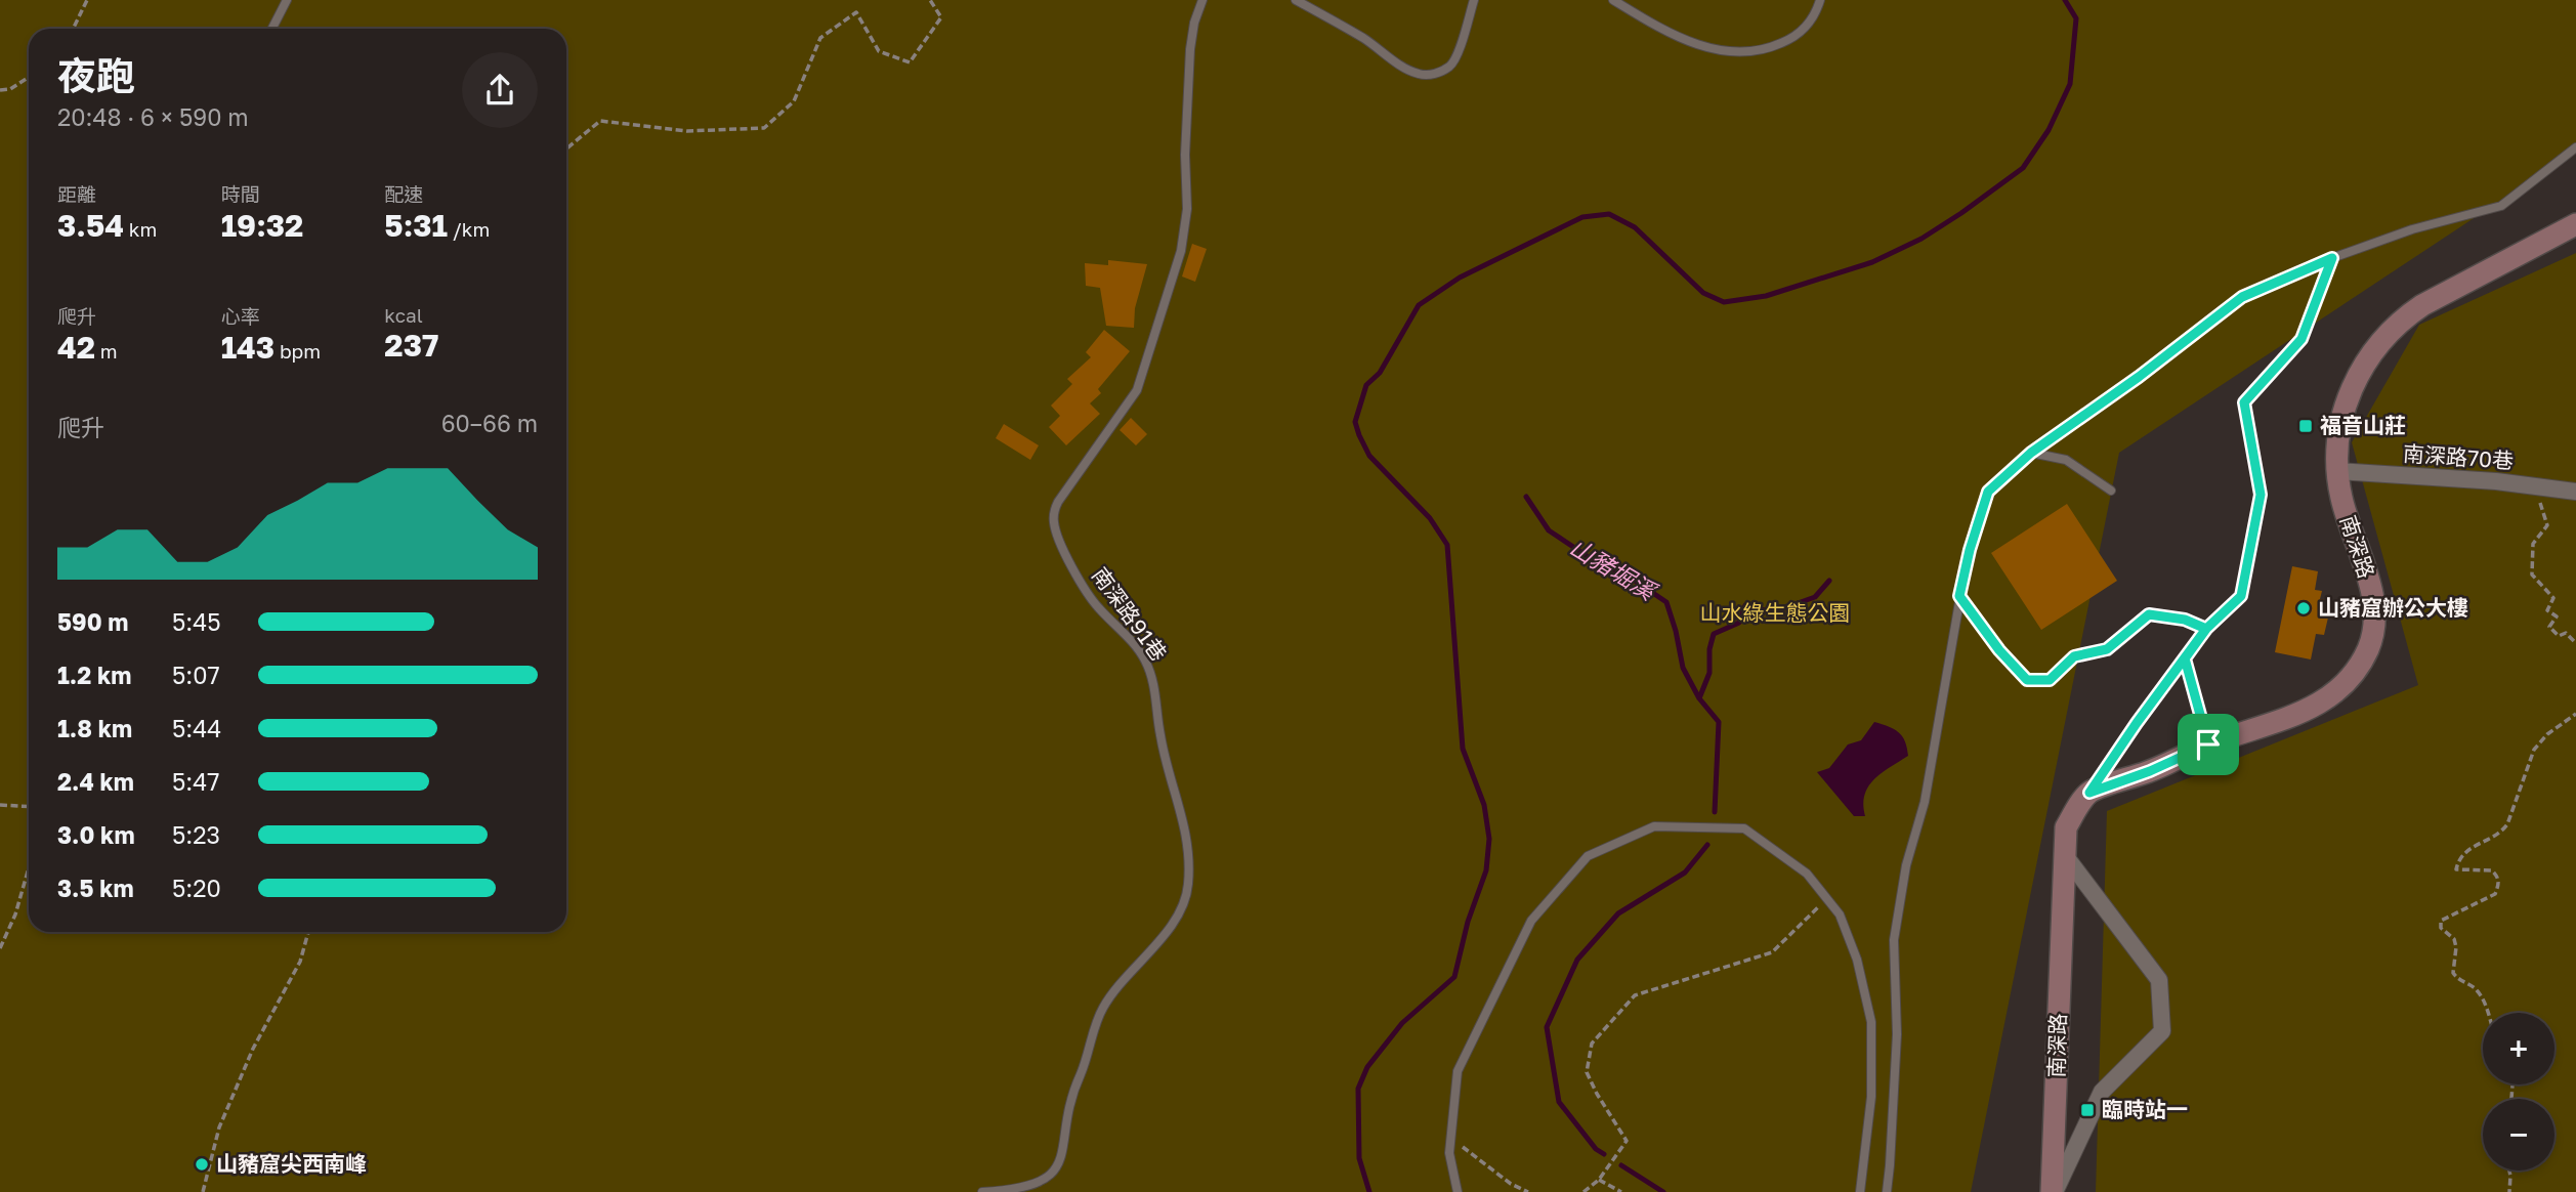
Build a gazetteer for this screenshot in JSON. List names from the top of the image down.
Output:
{
  "streets": {
    "main road": ["南深路"],
    "street": ["南深路70巷"],
    "lane": ["南深路91巷"]
  },
  "crossings": [
    ["南深路70巷", "南深路"]
  ],
  "water": ["山豬堀溪"],
  "parks": ["山水綠生態公園"],
  "places": {
    "transit": ["福音山莊", "臨時站一"],
    "other": ["山豬窟辦公大樓", "山豬窟尖西南峰"]
  },
  "page": {
    "heading": ["夜跑", "20:48 · 6 × 590 m"],
    "stats": [
      ["距離", "3.54 km"],
      ["時間", "19:32"],
      ["配速", "5:31 /km"],
      ["爬升", "42 m"],
      ["心率", "143 bpm"],
      ["kcal", "237"]
    ],
    "chart": ["爬升", "60–66 m"],
    "list": [
      {
        "name": "590 m",
        "note": "5:45"
      },
      {
        "name": "1.2 km",
        "note": "5:07"
      },
      {
        "name": "1.8 km",
        "note": "5:44"
      },
      {
        "name": "2.4 km",
        "note": "5:47"
      },
      {
        "name": "3.0 km",
        "note": "5:23"
      },
      {
        "name": "3.5 km",
        "note": "5:20"
      }
    ],
    "map_buttons": ["+", "−"]
  }
}
